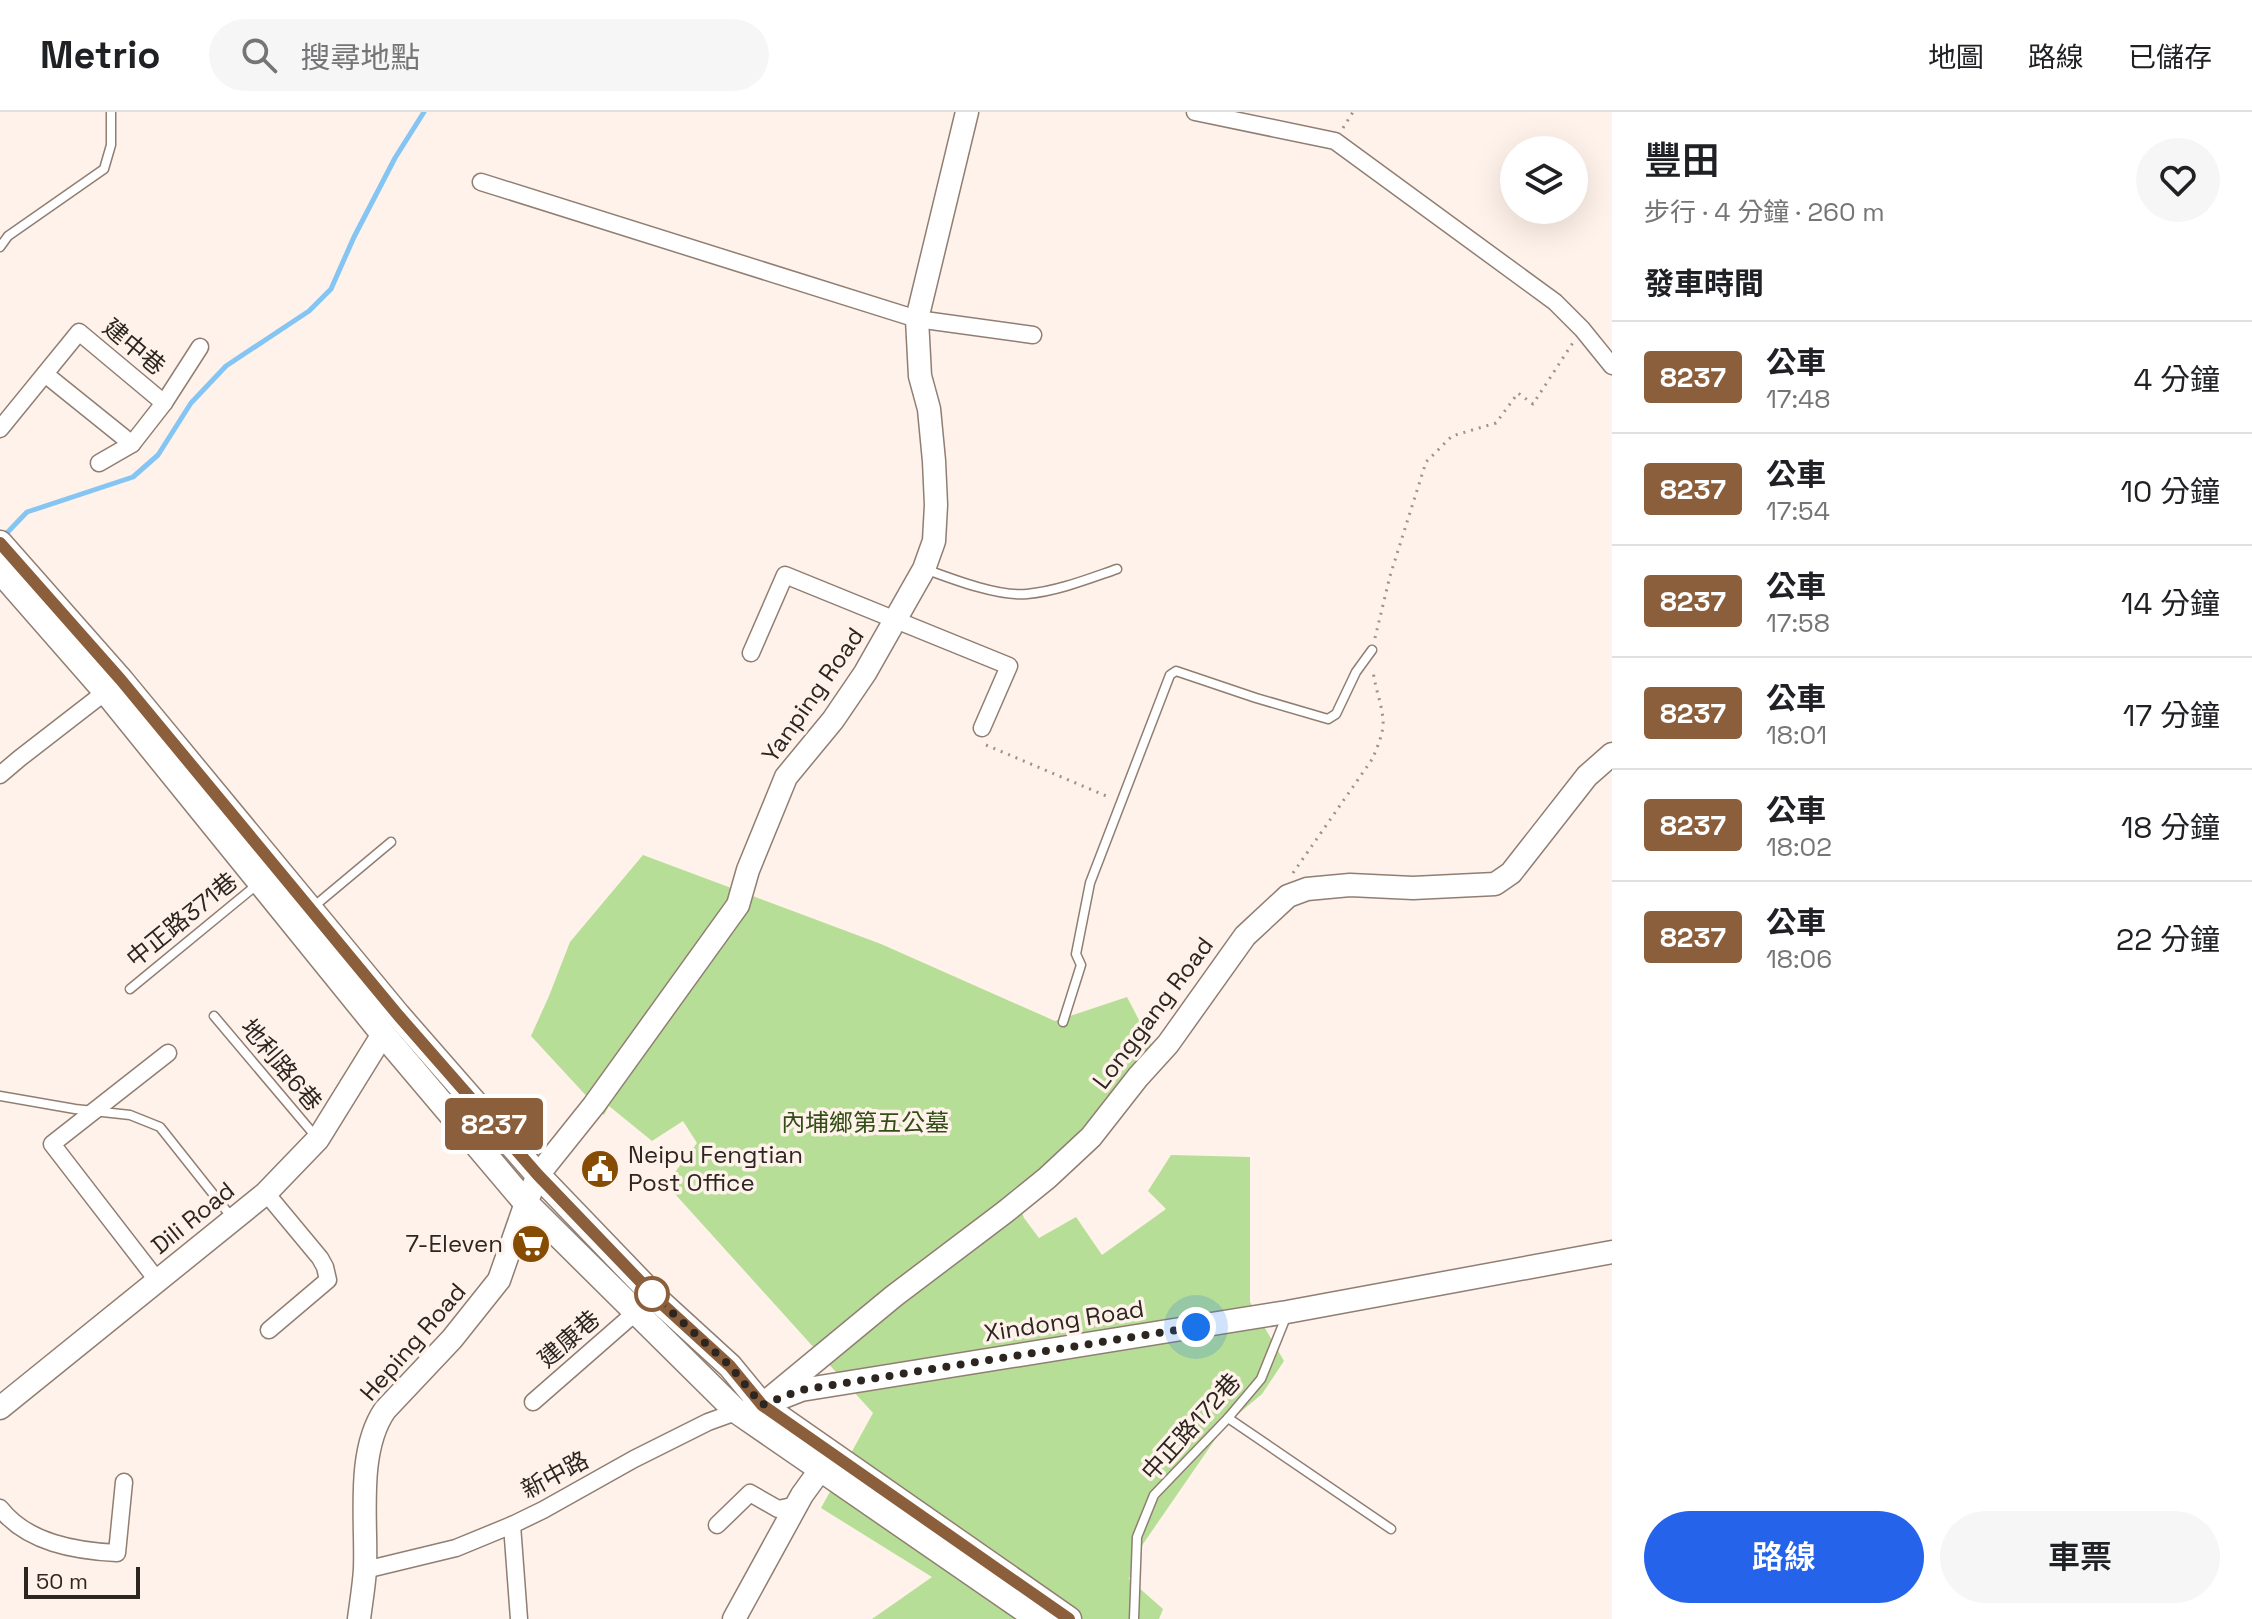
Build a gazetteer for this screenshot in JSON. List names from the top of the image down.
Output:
{
  "streets": {
    "street": [
      "建中巷",
      "Yanping Road",
      "Longgang Road",
      "Dili Road",
      "Xindong Road",
      "建康巷",
      "Heping Road",
      "新中路"
    ],
    "lane": ["中正路371巷", "地利路6巷", "中正路172巷"]
  },
  "crossings": [
    ["Yanping Road", "Heping Road"],
    ["Longgang Road", "Xindong Road"],
    ["Longgang Road", "新中路"],
    ["地利路6巷", "Dili Road"],
    ["Xindong Road", "中正路172巷"],
    ["Xindong Road", "新中路"],
    ["Heping Road", "新中路"]
  ],
  "parks": ["內埔鄉第五公墓"],
  "places": {
    "public building": ["Neipu Fengtian Post Office"],
    "supermarket": ["7-Eleven"]
  },
  "lines": ["bus line 8237"],
  "scale_bar": "50 m",
  "page": {
    "header": "Metrio",
    "search": "搜尋地點",
    "nav": ["地圖", "路線", "已儲存"],
    "on_map": "8237",
    "heading": [
      ["豐田", "步行 · 4 分鐘 · 260 m"],
      "發車時間"
    ],
    "list": [
      {
        "mark": "8237",
        "name": "公車",
        "note": "17:48",
        "value": "4 分鐘"
      },
      {
        "mark": "8237",
        "name": "公車",
        "note": "17:54",
        "value": "10 分鐘"
      },
      {
        "mark": "8237",
        "name": "公車",
        "note": "17:58",
        "value": "14 分鐘"
      },
      {
        "mark": "8237",
        "name": "公車",
        "note": "18:01",
        "value": "17 分鐘"
      },
      {
        "mark": "8237",
        "name": "公車",
        "note": "18:02",
        "value": "18 分鐘"
      },
      {
        "mark": "8237",
        "name": "公車",
        "note": "18:06",
        "value": "22 分鐘"
      }
    ],
    "buttons": ["路線", "車票"],
    "scale": "50 m"
  }
}
